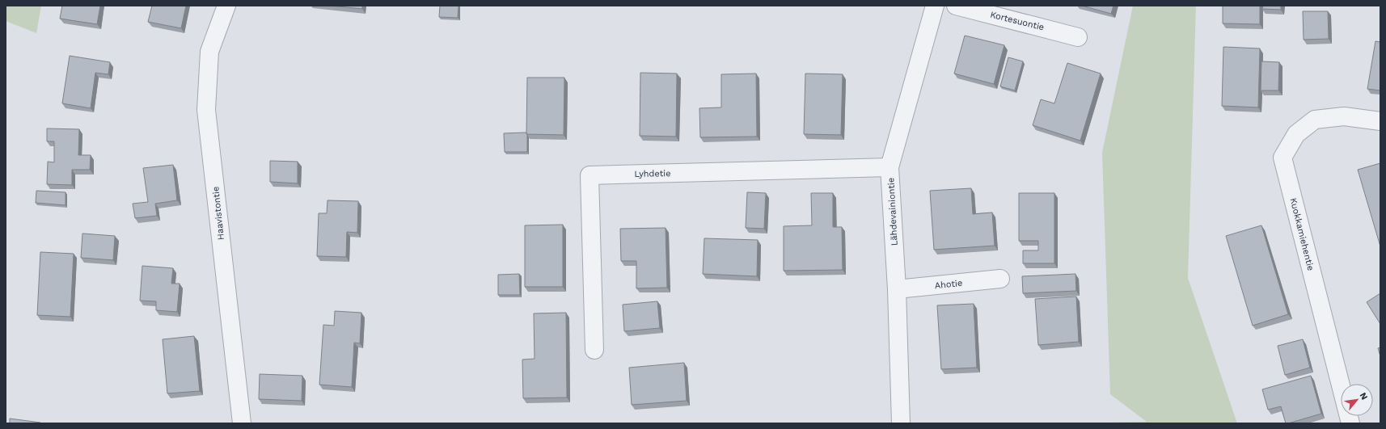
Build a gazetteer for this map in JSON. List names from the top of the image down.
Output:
{
  "streets": {
    "street": [
      "Kortesuontie",
      "Lyhdetie",
      "Lähdevainiontie",
      "Haavistontie",
      "Kuokkamiehentie",
      "Ahotie"
    ]
  },
  "crossings": [
    ["Lyhdetie", "Lähdevainiontie"],
    ["Lähdevainiontie", "Ahotie"]
  ],
  "north": "top right"
}
